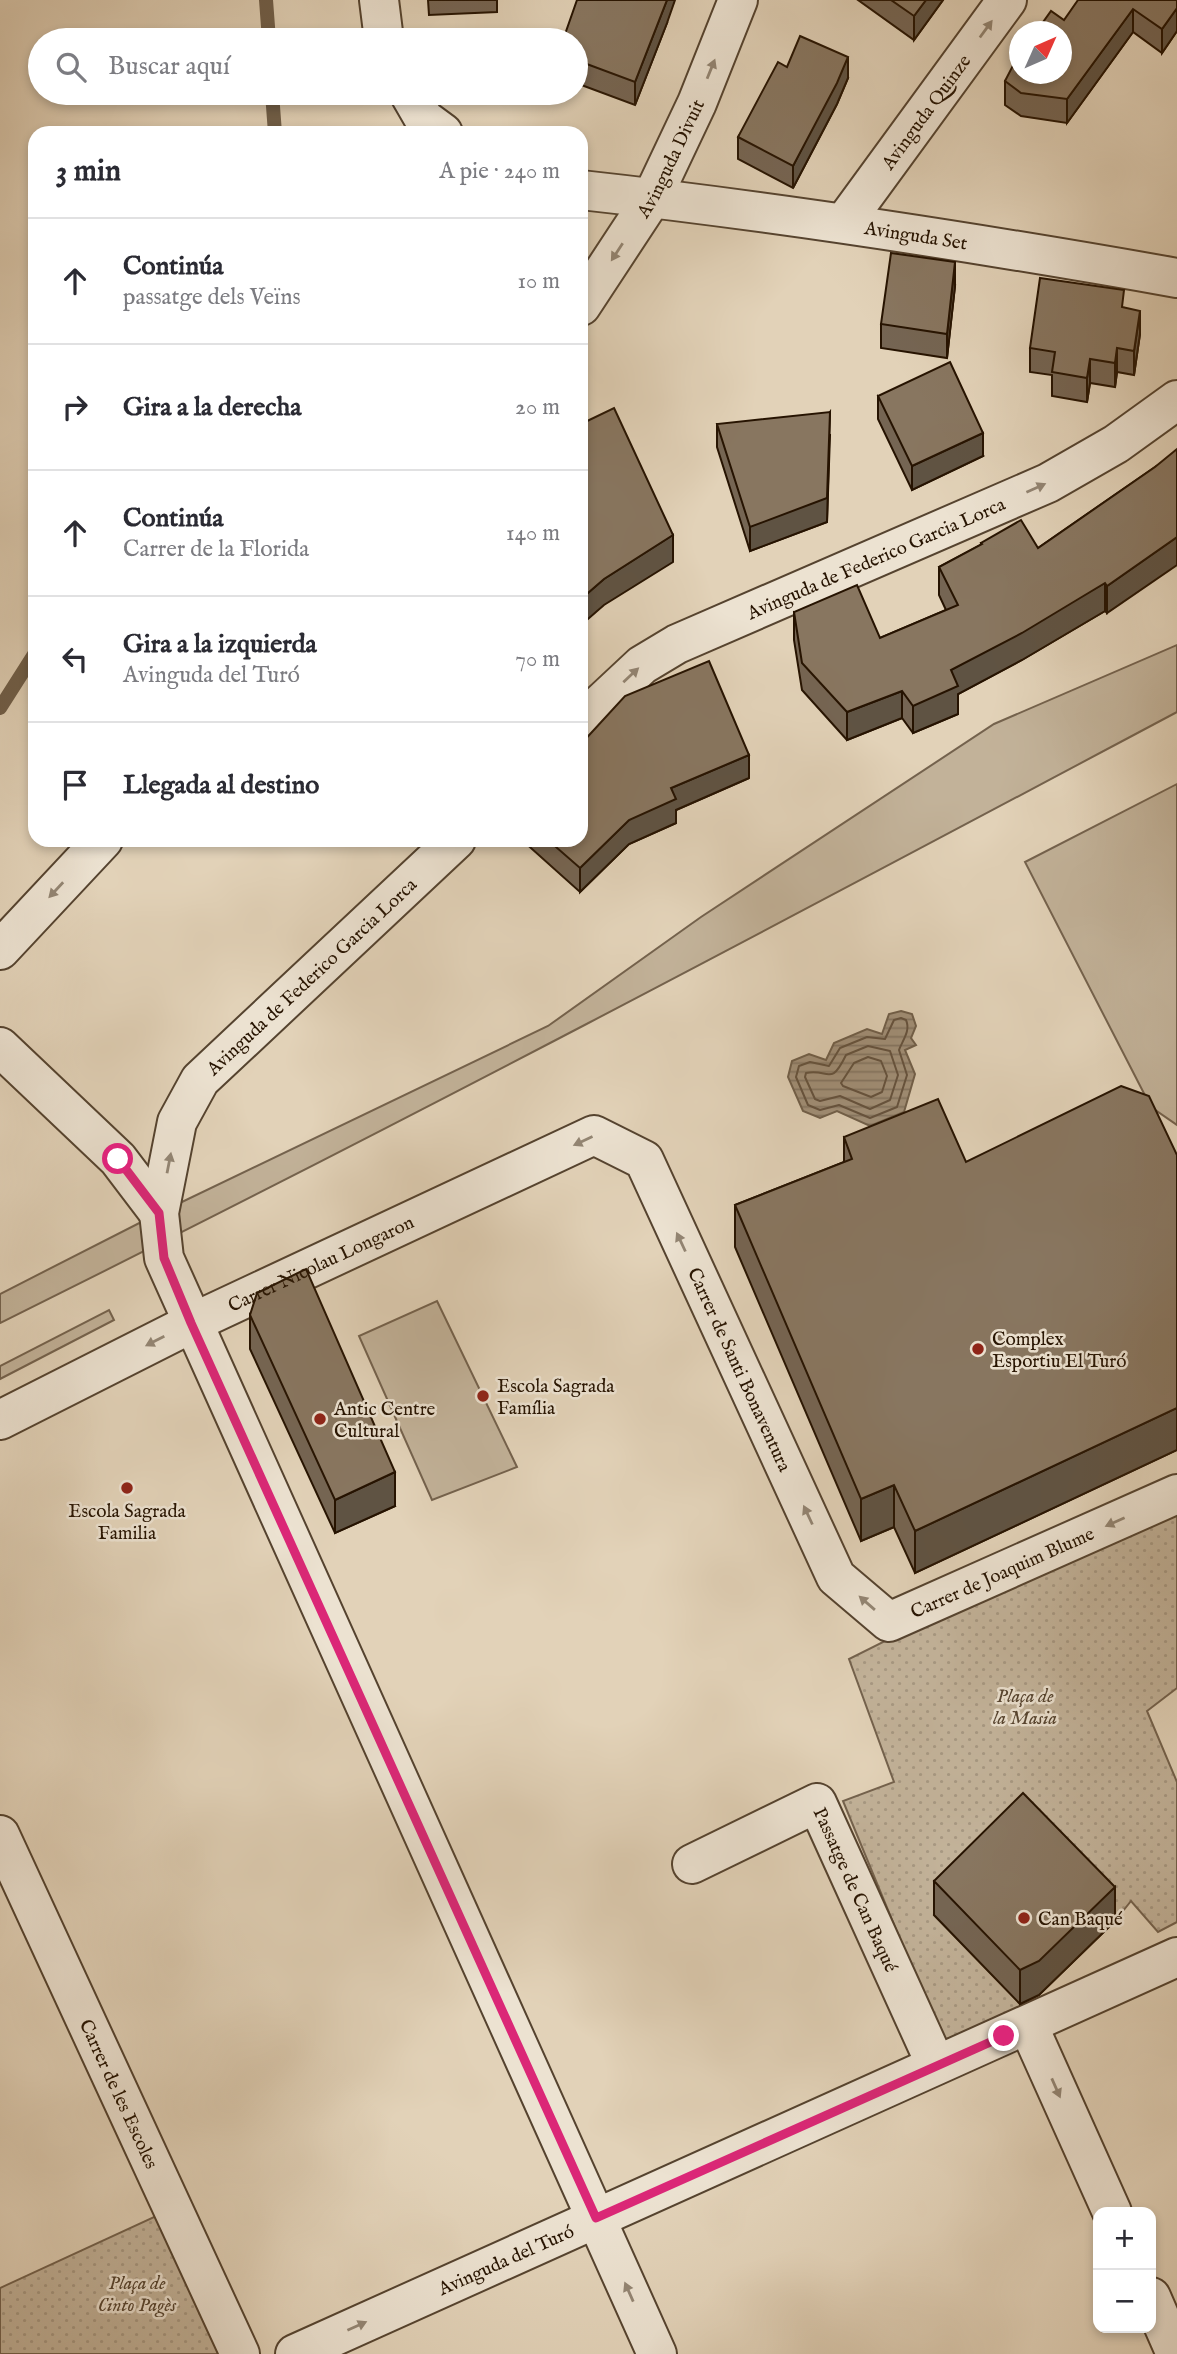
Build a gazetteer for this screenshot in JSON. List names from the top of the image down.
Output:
{
  "streets": {
    "street": [
      "Avinguda Quinze",
      "Avinguda Divuit",
      "Avinguda Set",
      "Avinguda de Federico Garcia Lorca",
      "Carrer Nicolau Longaron",
      "Carrer de Santi Bonaventura",
      "Carrer de Joaquim Blume",
      "Passatge de Can Baqué",
      "Carrer de les Escoles",
      "Avinguda del Turó"
    ]
  },
  "crossings": [
    ["Avinguda Quinze", "Avinguda Set"],
    ["Avinguda Divuit", "Avinguda Set"],
    ["Avinguda de Federico Garcia Lorca", "Carrer Nicolau Longaron"],
    ["Avinguda de Federico Garcia Lorca", "Avinguda del Turó"],
    ["Carrer Nicolau Longaron", "Carrer de Santi Bonaventura"],
    ["Carrer de Santi Bonaventura", "Carrer de Joaquim Blume"],
    ["Passatge de Can Baqué", "Avinguda del Turó"]
  ],
  "one_way": [
    "Avinguda Quinze",
    "Avinguda de Federico Garcia Lorca",
    "Carrer Nicolau Longaron",
    "Carrer de Santi Bonaventura",
    "Carrer de Joaquim Blume"
  ],
  "parks": ["Plaça de la Masia", "Plaça de Cinto Pagès"],
  "places": [
    "Complex Esportiu El Turó",
    "Escola Sagrada Família",
    "Antic Centre Cultural",
    "Escola Sagrada Familia",
    "Can Baqué"
  ],
  "north": "top right",
  "page": {
    "search": "Buscar aquí",
    "heading": ["3 min", "A pie · 240 m"],
    "list": [
      ["Continúa", "passatge dels Veïns", "10 m"],
      ["Gira a la derecha", "20 m"],
      ["Continúa", "Carrer de la Florida", "140 m"],
      ["Gira a la izquierda", "Avinguda del Turó", "70 m"],
      "Llegada al destino"
    ],
    "map_buttons": ["+", "−"]
  }
}
